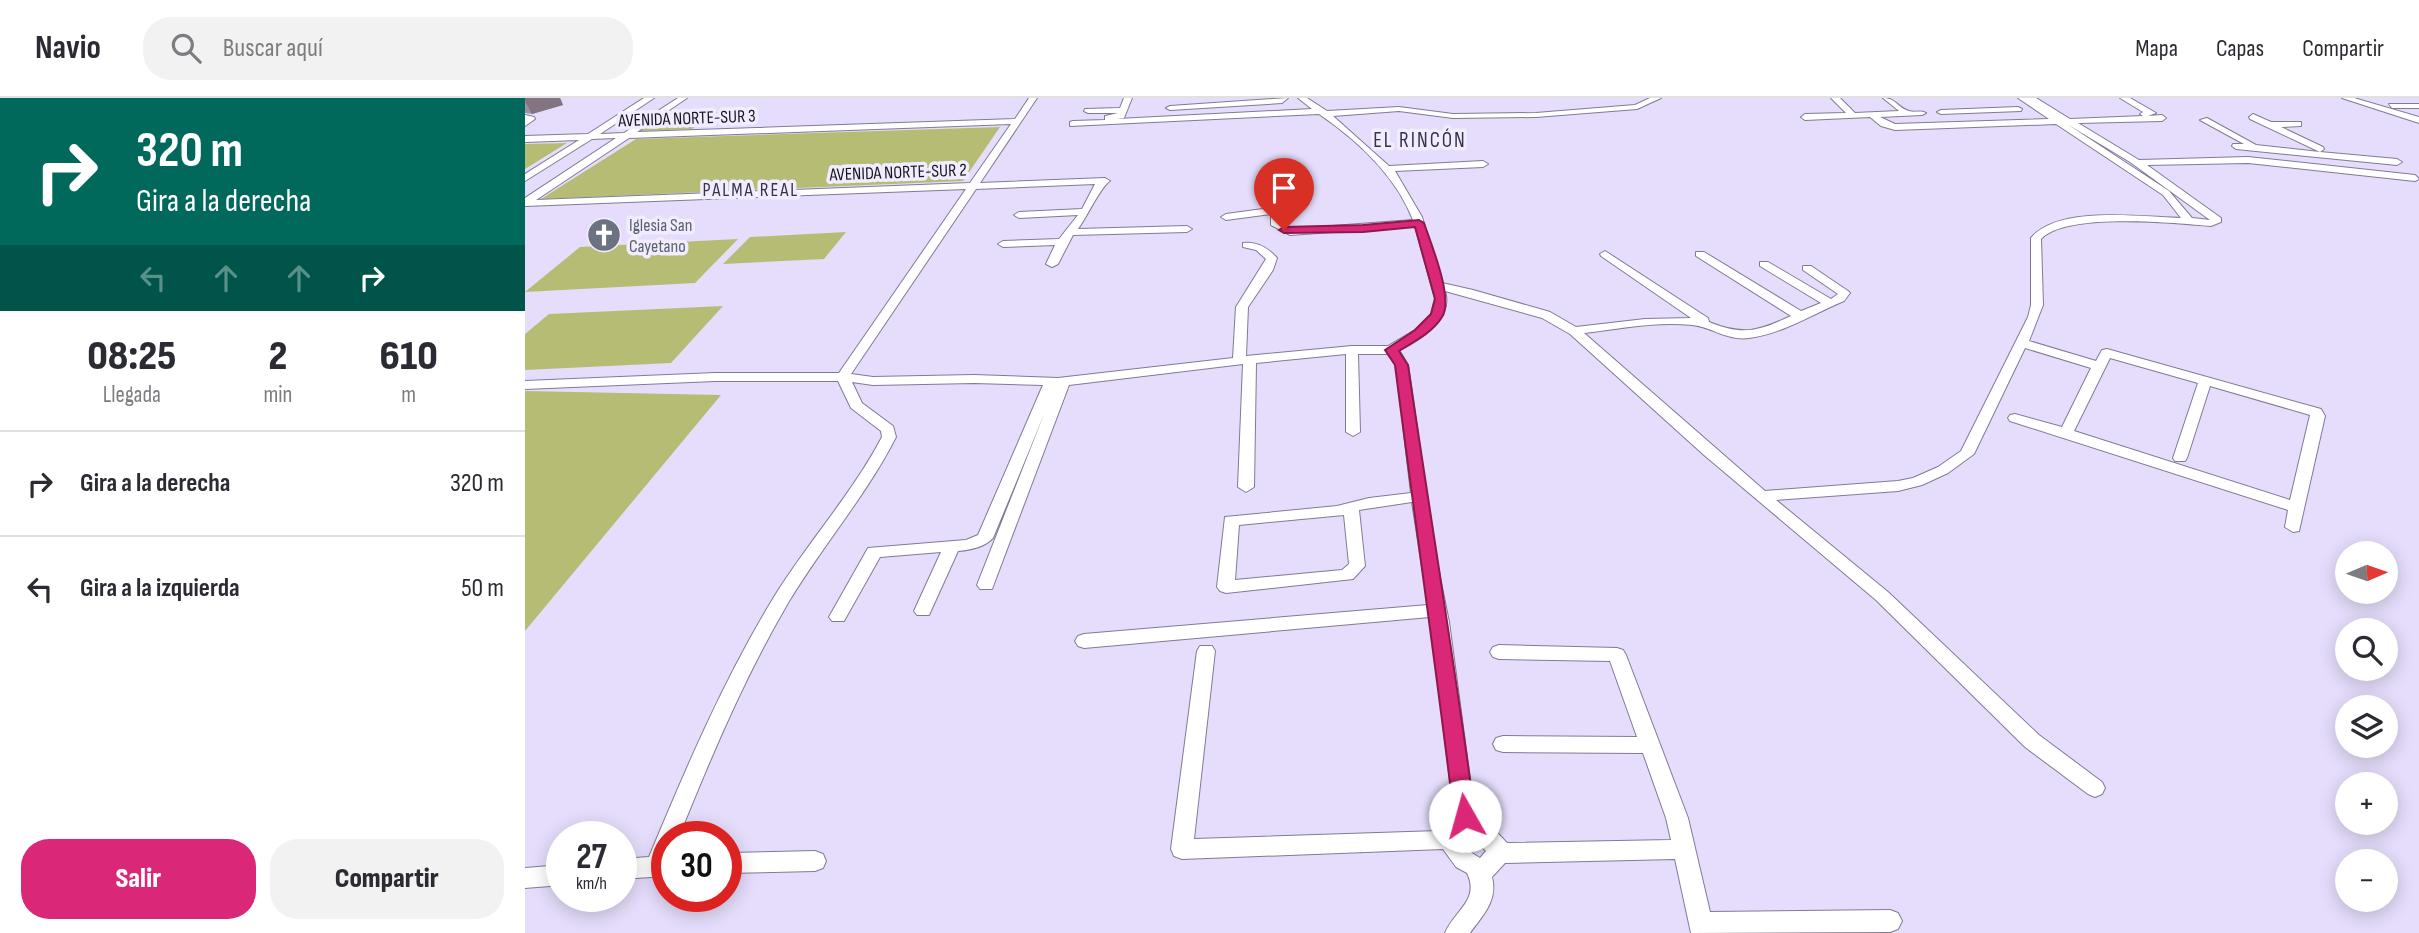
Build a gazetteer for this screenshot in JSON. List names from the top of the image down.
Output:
{
  "streets": {
    "street": ["AVENIDA NORTE-SUR 3", "AVENIDA NORTE-SUR 2"]
  },
  "districts": ["EL RINCÓN", "PALMA REAL"],
  "places": {
    "church": ["Iglesia San Cayetano"]
  },
  "north": "right",
  "page": {
    "header": "Navio",
    "search": "Buscar aquí",
    "nav": ["Mapa", "Capas", "Compartir"],
    "turn": ["320 m", "Gira a la derecha"],
    "eta": [
      "08:25",
      "Llegada",
      "2",
      "min",
      "610",
      "m"
    ],
    "list": [
      {
        "name": "Gira a la derecha",
        "value": "320 m"
      },
      {
        "name": "Gira a la izquierda",
        "value": "50 m"
      }
    ],
    "map_buttons": ["+", "−"],
    "speed": "27 km/h",
    "limit": "30",
    "buttons": ["Salir", "Compartir"]
  }
}
